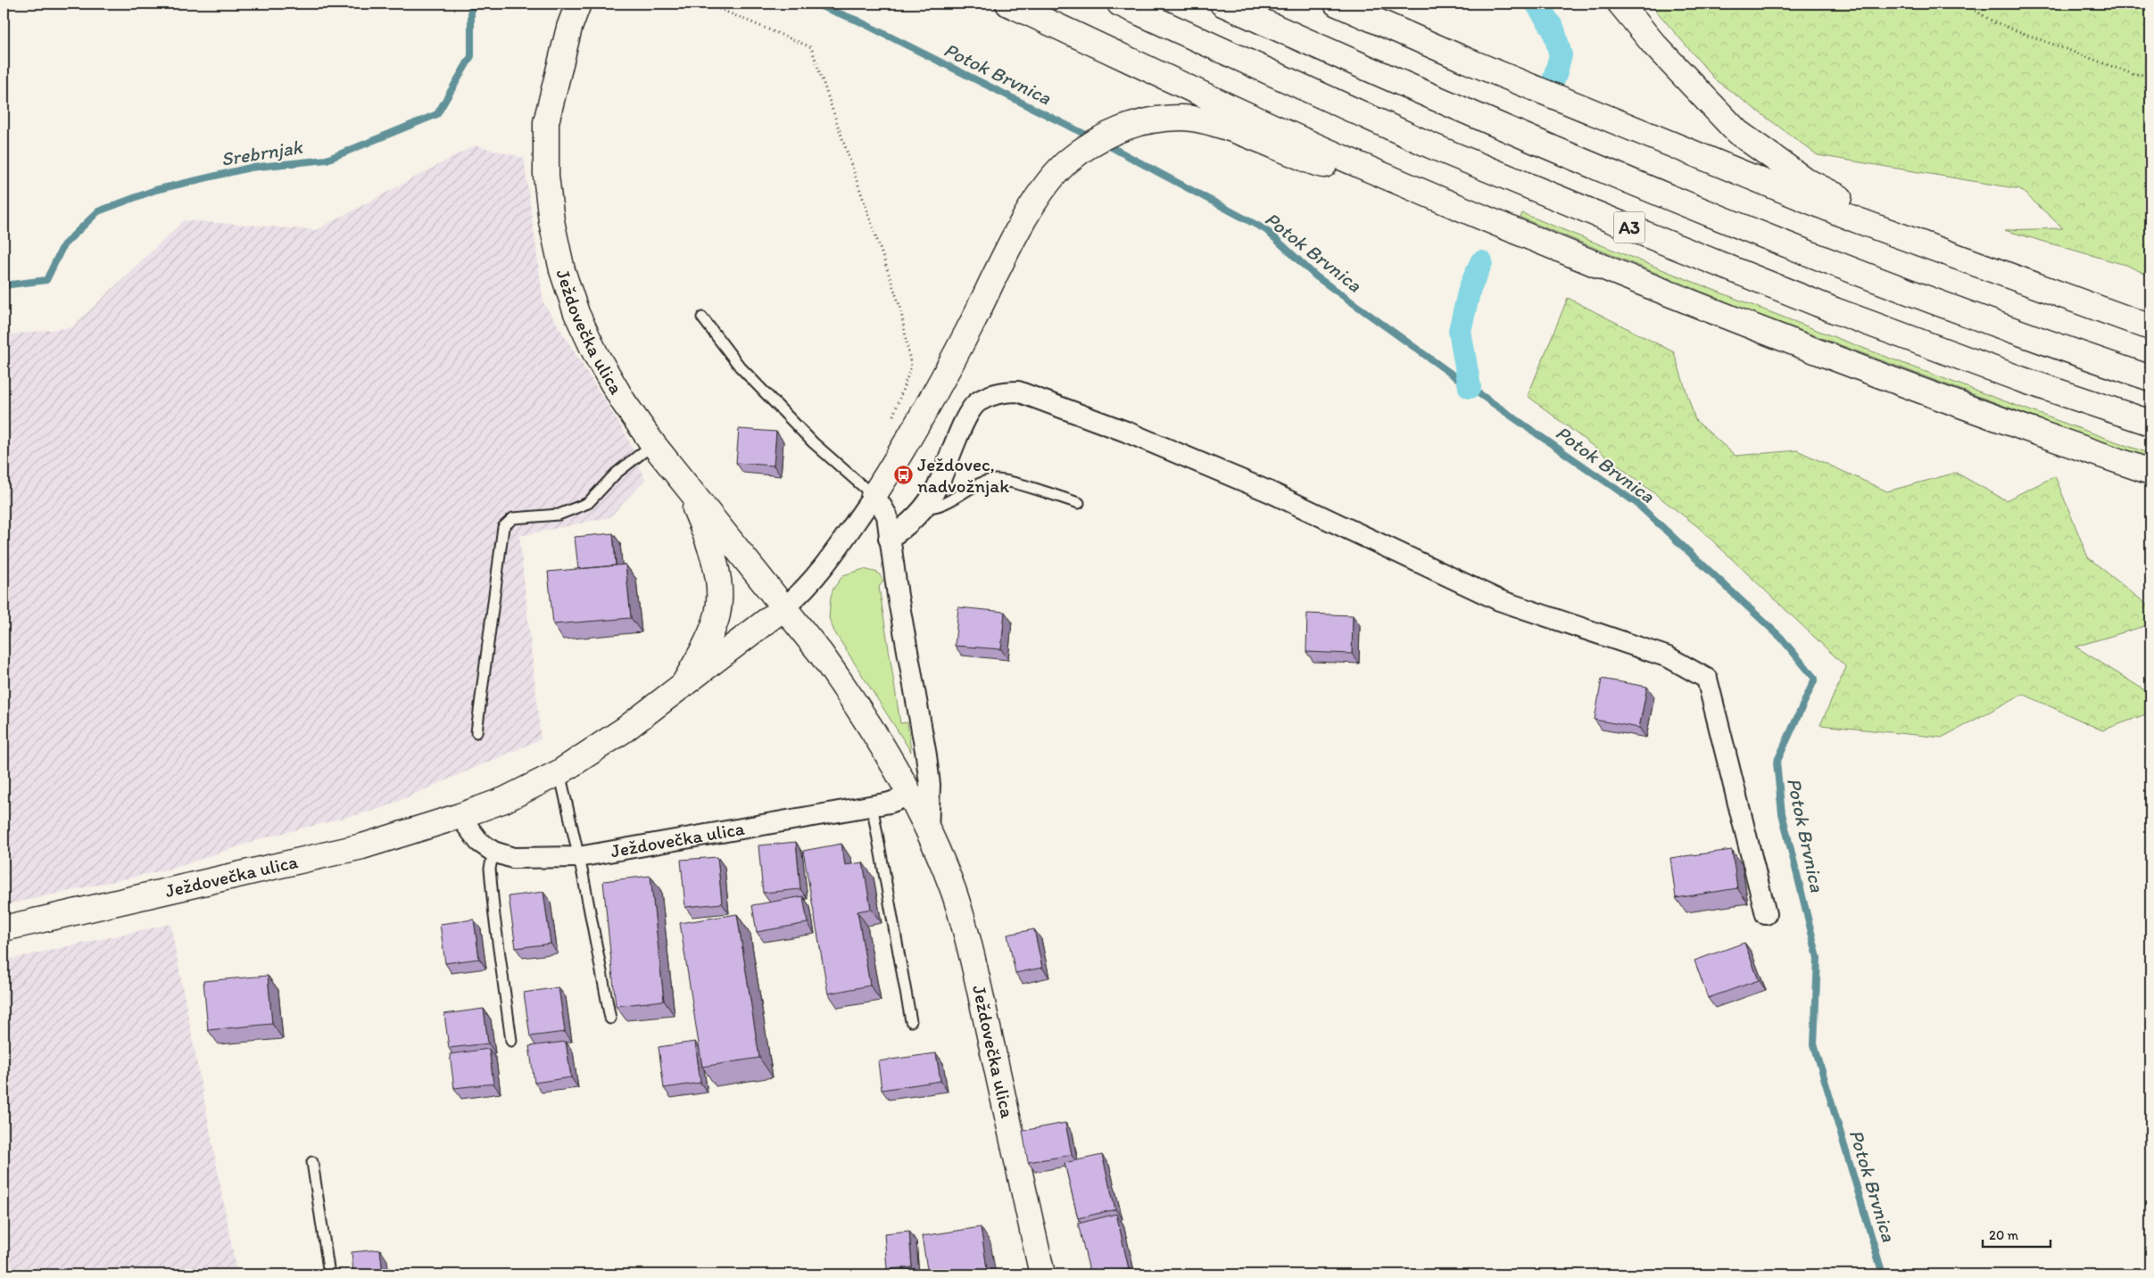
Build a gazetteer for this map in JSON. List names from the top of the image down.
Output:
{
  "streets": {
    "main road": ["A3", "Ježdovečka ulica"]
  },
  "water": ["Potok Brvnica", "Srebrnjak"],
  "places": {
    "bus stop": ["Ježdovec, nadvožnjak"]
  },
  "scale_bar": "20 m"
}
